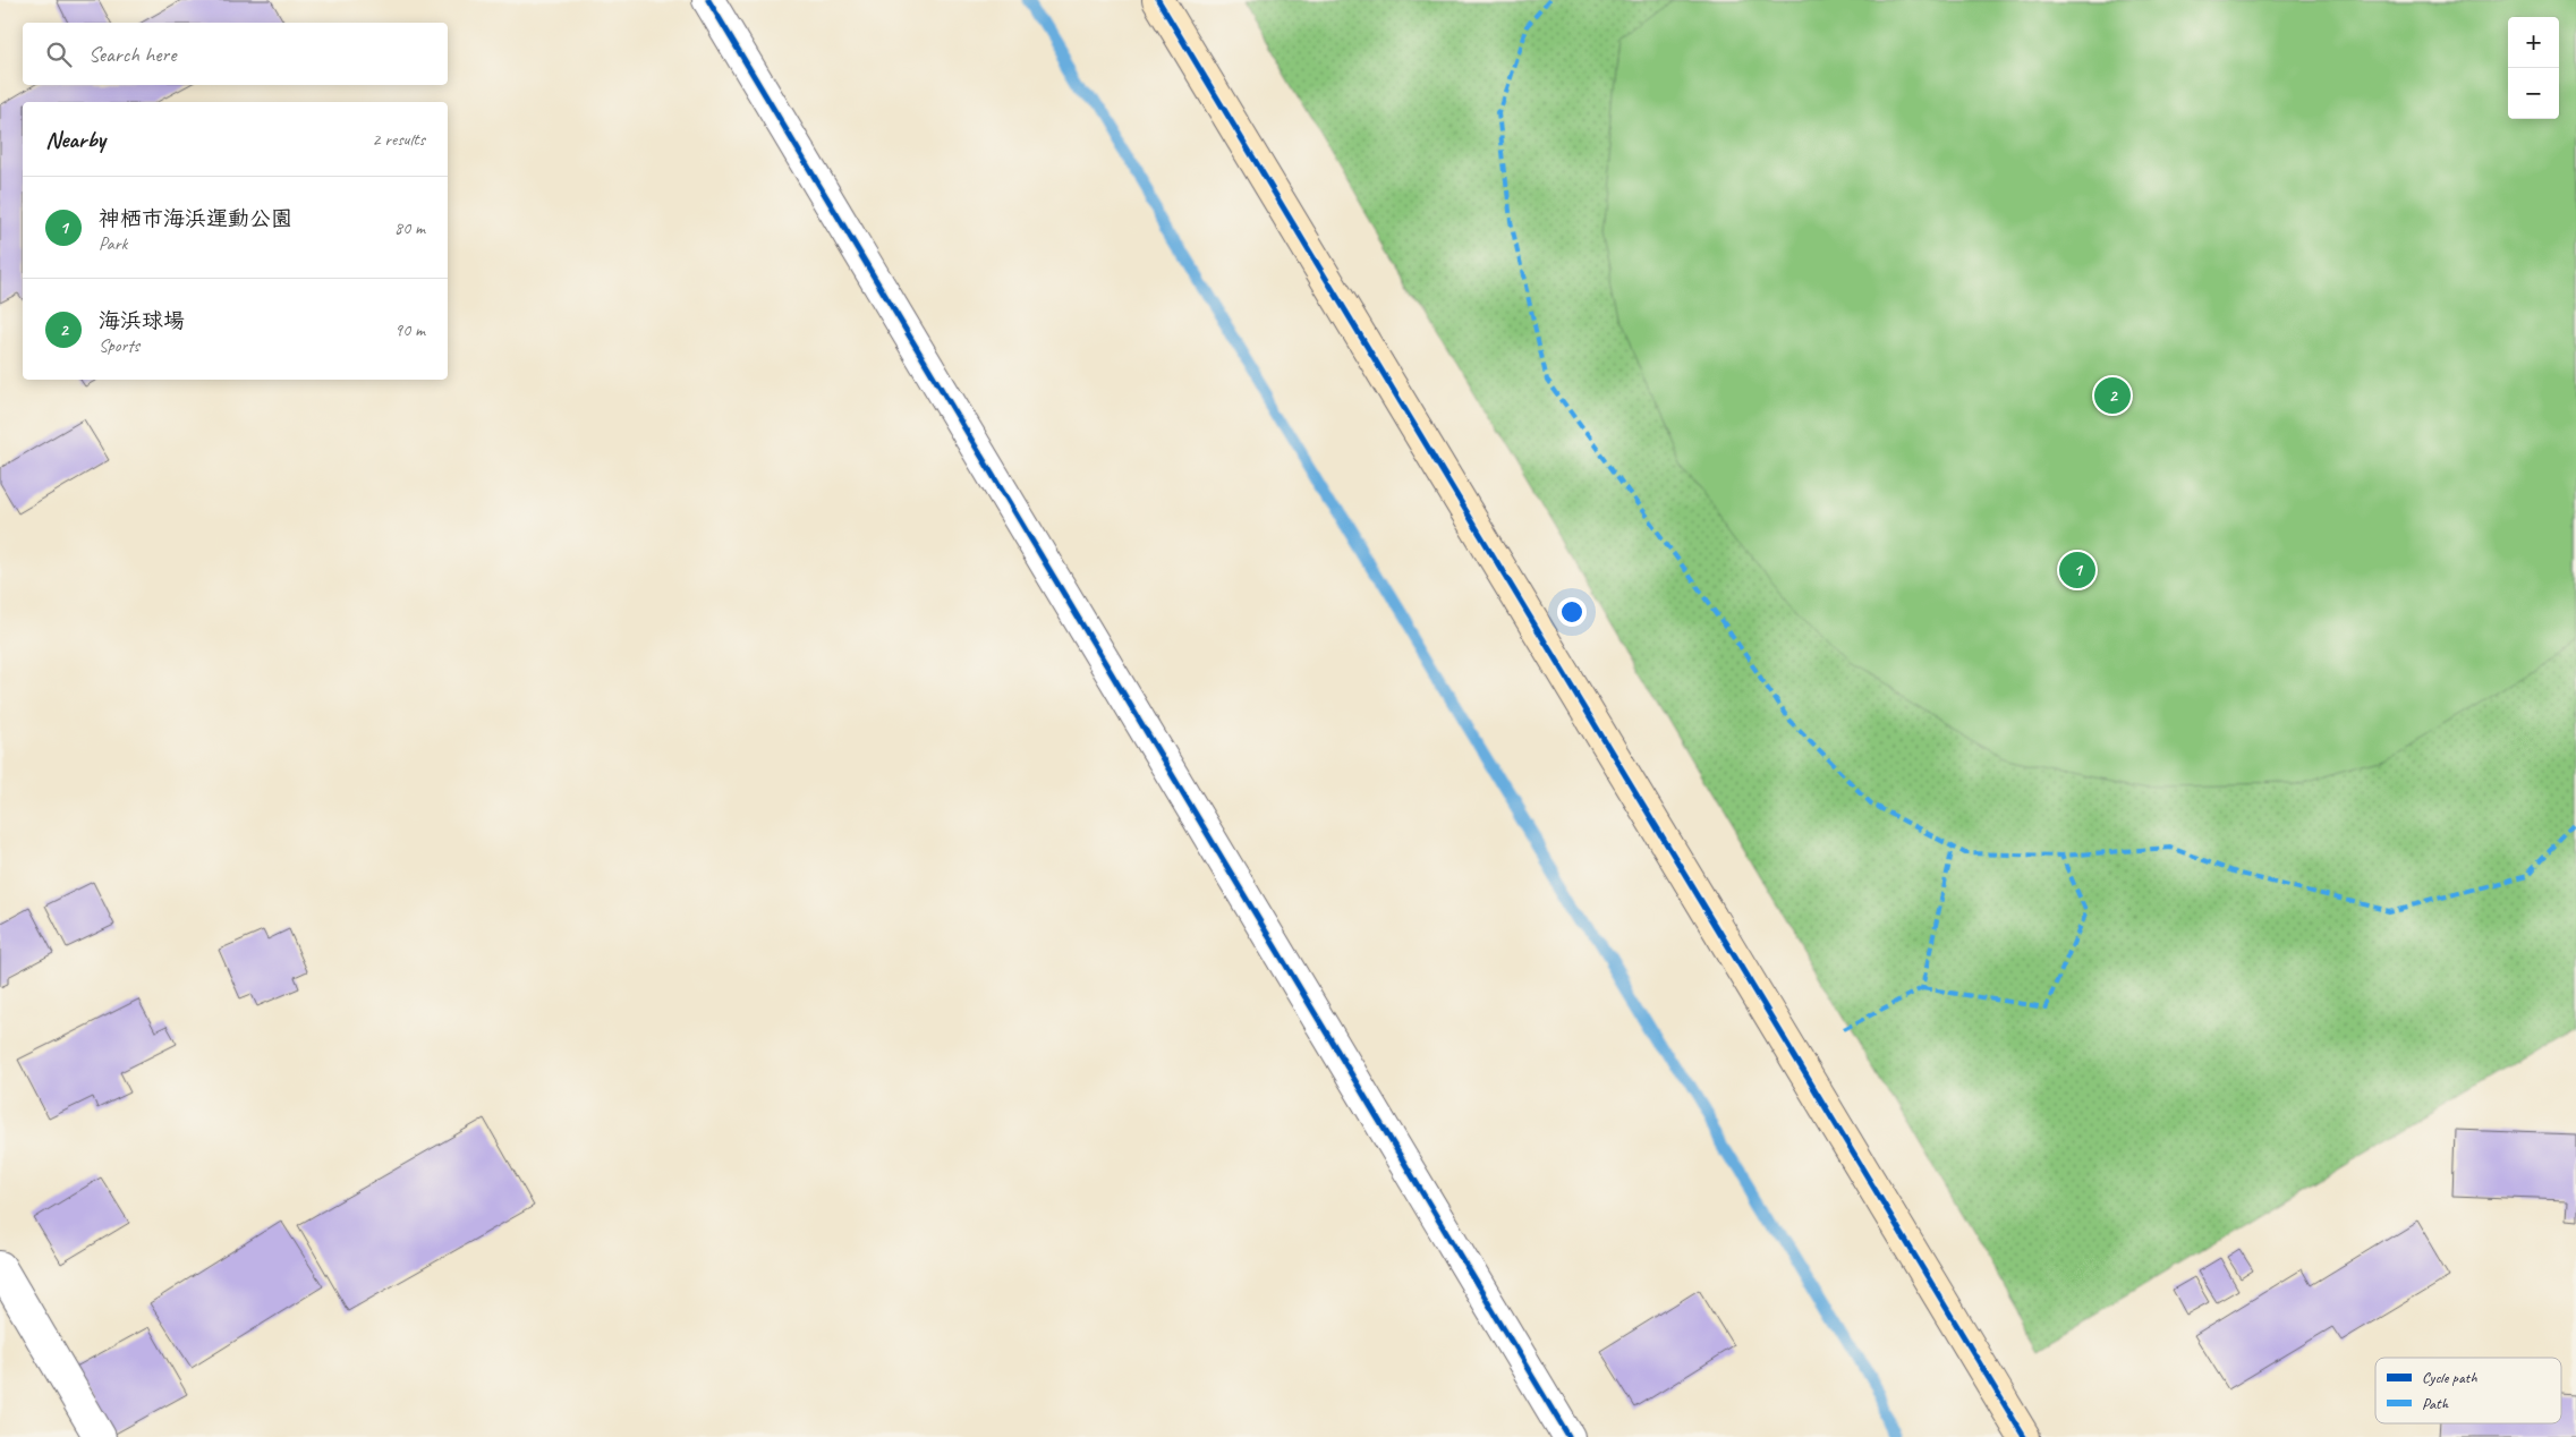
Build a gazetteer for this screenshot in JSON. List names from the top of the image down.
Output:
{
  "legend": ["Cycle path", "Path"],
  "page": {
    "map_buttons": ["+", "−"],
    "search": "Search here",
    "heading": ["Nearby", "2 results"],
    "list": [
      {
        "mark": "1",
        "name": "神栖市海浜運動公園",
        "note": "Park",
        "value": "80 m"
      },
      {
        "mark": "2",
        "name": "海浜球場",
        "note": "Sports",
        "value": "90 m"
      }
    ],
    "pins": ["2", "1"]
  }
}
